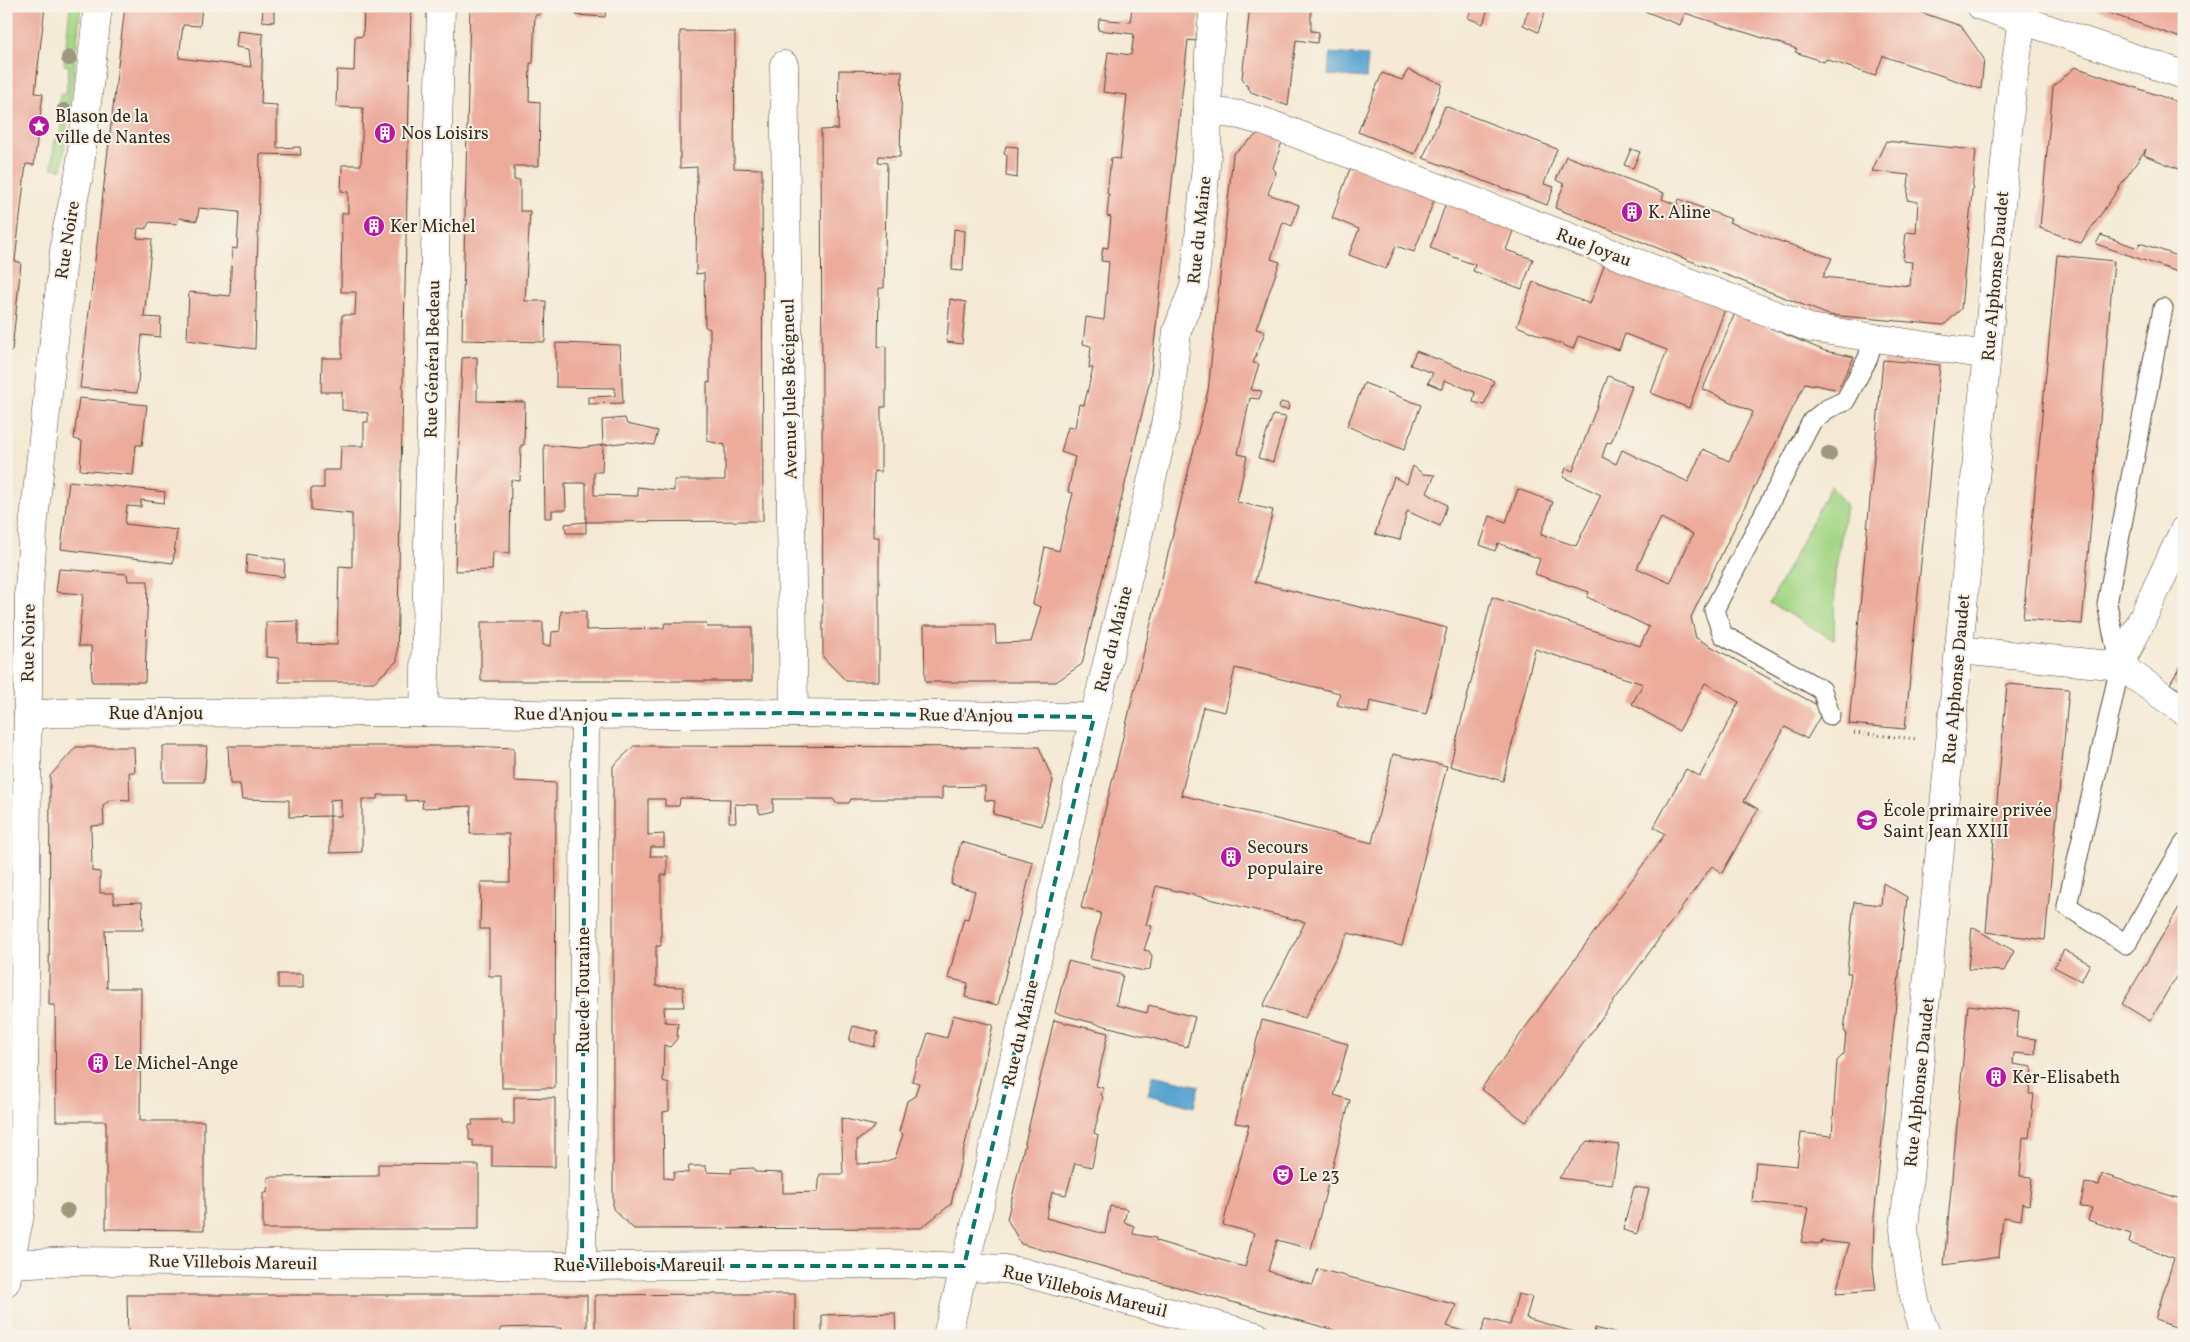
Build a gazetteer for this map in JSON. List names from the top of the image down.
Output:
{
  "streets": {
    "street": [
      "Rue du Maine",
      "Rue Noire",
      "Rue Joyau",
      "Rue Alphonse Daudet",
      "Rue Général Bedeau",
      "Avenue Jules Bécigneul",
      "Rue d'Anjou",
      "Rue de Touraine",
      "Rue Villebois Mareuil"
    ]
  },
  "crossings": [
    ["Rue du Maine", "Rue Joyau"],
    ["Rue du Maine", "Rue d'Anjou"],
    ["Rue du Maine", "Rue Villebois Mareuil"],
    ["Rue Noire", "Rue d'Anjou"],
    ["Rue Noire", "Rue Villebois Mareuil"],
    ["Rue Joyau", "Rue Alphonse Daudet"],
    ["Rue Général Bedeau", "Rue d'Anjou"],
    ["Avenue Jules Bécigneul", "Rue d'Anjou"],
    ["Rue d'Anjou", "Rue de Touraine"],
    ["Rue de Touraine", "Rue Villebois Mareuil"]
  ],
  "places": {
    "place": ["Blason de la ville de Nantes"],
    "building": [
      "Nos Loisirs",
      "K. Aline",
      "Ker Michel",
      "Secours populaire",
      "Le Michel-Ange",
      "Ker-Elisabeth"
    ],
    "school or university": ["École primaire privée Saint Jean XXIII"],
    "theatre": ["Le 23"]
  }
}
